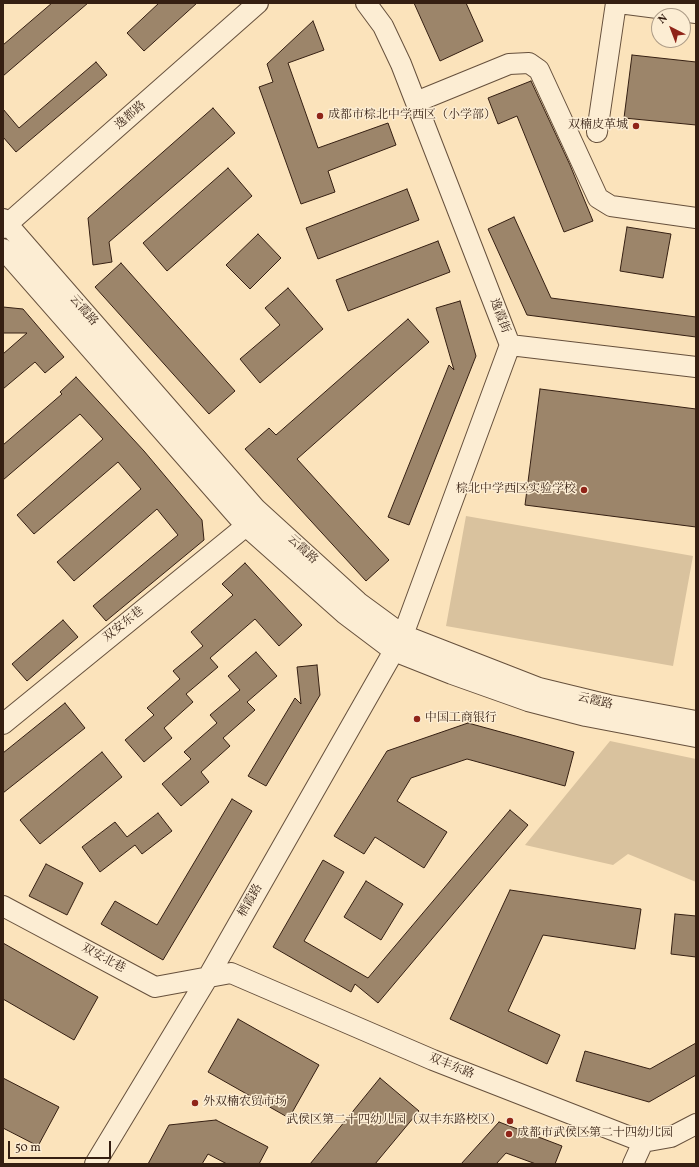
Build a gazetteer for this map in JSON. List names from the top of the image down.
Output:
{
  "streets": {
    "street": [
      "逸都路",
      "云霞路",
      "逸霞街",
      "双安东巷",
      "栖霞路",
      "双安北巷",
      "双丰东路"
    ]
  },
  "crossings": [
    ["逸都路", "云霞路"],
    ["云霞路", "逸霞街"],
    ["云霞路", "栖霞路"],
    ["逸霞街", "栖霞路"],
    ["栖霞路", "双安北巷"],
    ["栖霞路", "双丰东路"],
    ["双安北巷", "双丰东路"]
  ],
  "places": [
    "成都市棕北中学西区（小学部）",
    "双楠皮革城",
    "棕北中学西区实验学校",
    "中国工商银行",
    "外双楠农贸市场",
    "武侯区第二十四幼儿园（双丰东路校区）",
    "成都市武侯区第二十四幼儿园"
  ],
  "scale_bar": "50 m",
  "north": "top left"
}
